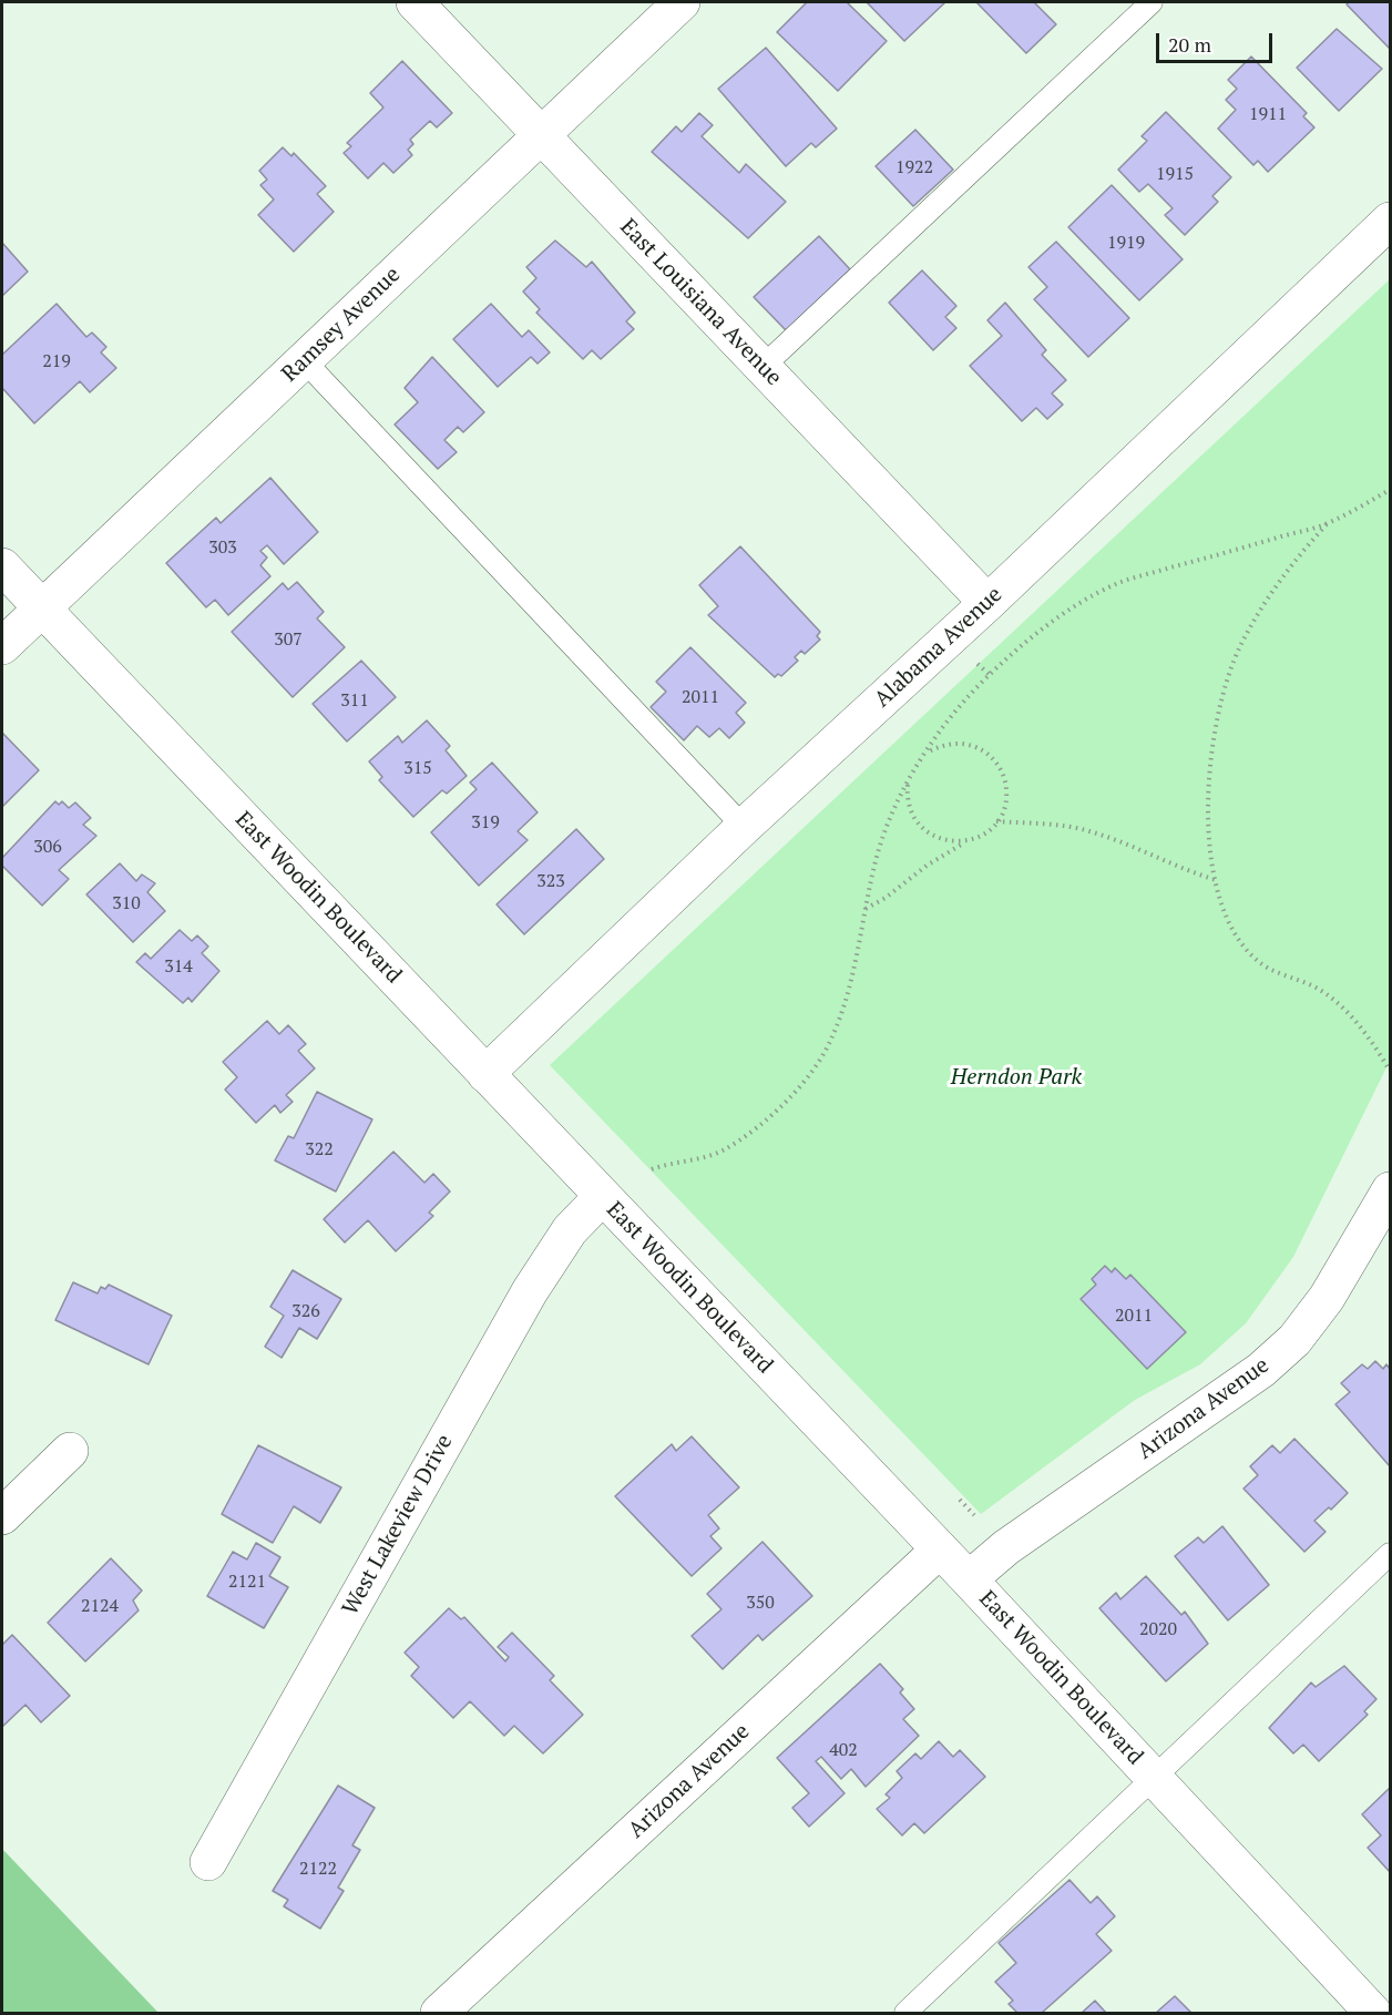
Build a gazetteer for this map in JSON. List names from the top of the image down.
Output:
{
  "streets": {
    "street": [
      "East Louisiana Avenue",
      "Ramsey Avenue",
      "Alabama Avenue",
      "East Woodin Boulevard",
      "Arizona Avenue",
      "West Lakeview Drive"
    ]
  },
  "crossings": [
    ["East Louisiana Avenue", "Ramsey Avenue"],
    ["East Louisiana Avenue", "Alabama Avenue"],
    ["Ramsey Avenue", "East Woodin Boulevard"],
    ["Alabama Avenue", "East Woodin Boulevard"],
    ["East Woodin Boulevard", "Arizona Avenue"],
    ["East Woodin Boulevard", "West Lakeview Drive"]
  ],
  "parks": ["Herndon Park"],
  "house_numbers": [
    "1911",
    "1922",
    "1915",
    "1919",
    "219",
    "303",
    "307",
    "2011",
    "311",
    "315",
    "319",
    "306",
    "323",
    "310",
    "314",
    "322",
    "326",
    "2011",
    "2121",
    "350",
    "2124",
    "2020",
    "402",
    "2122"
  ],
  "scale_bar": "20 m"
}
